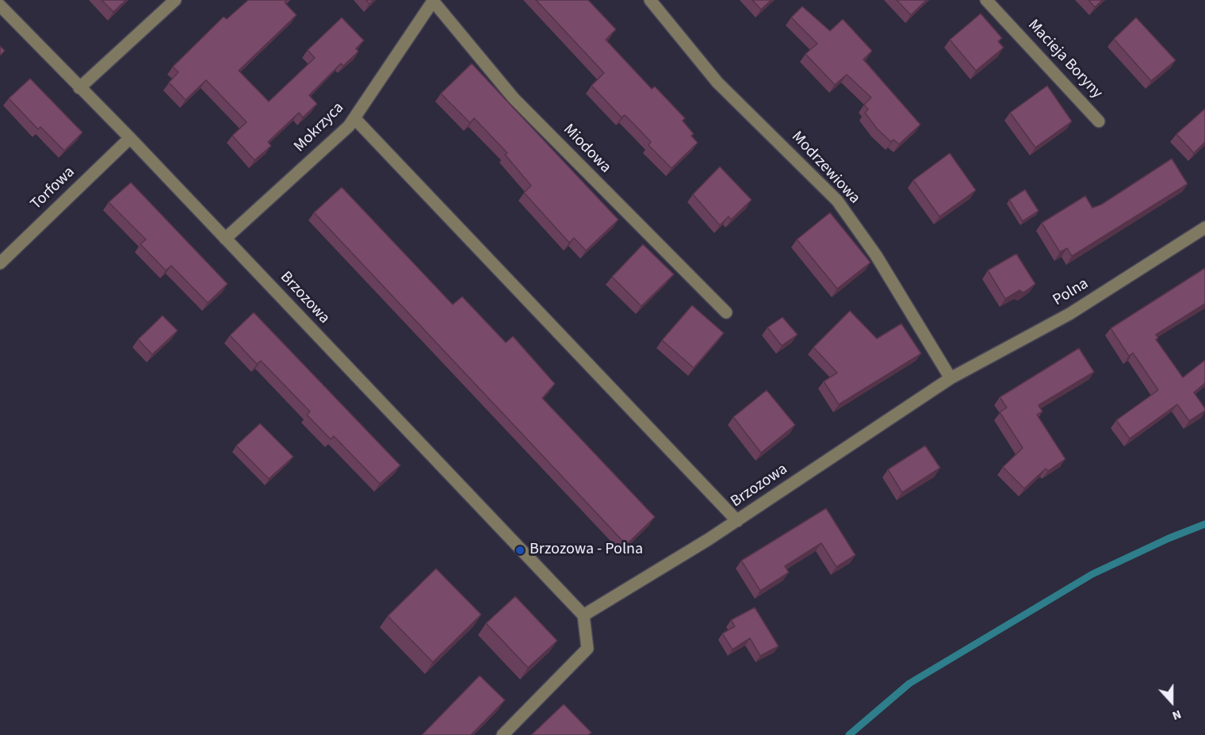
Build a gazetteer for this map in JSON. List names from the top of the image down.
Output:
{
  "streets": {
    "street": [
      "Macieja Boryny",
      "Mokrzyca",
      "Miodowa",
      "Modrzewiowa",
      "Torfowa",
      "Polna",
      "Brzozowa"
    ]
  },
  "crossings": [
    ["Mokrzyca", "Miodowa"],
    ["Mokrzyca", "Brzozowa"],
    ["Modrzewiowa", "Polna"],
    ["Modrzewiowa", "Brzozowa"],
    ["Torfowa", "Brzozowa"],
    ["Polna", "Brzozowa"]
  ],
  "places": ["Brzozowa - Polna"],
  "north": "bottom"
}
